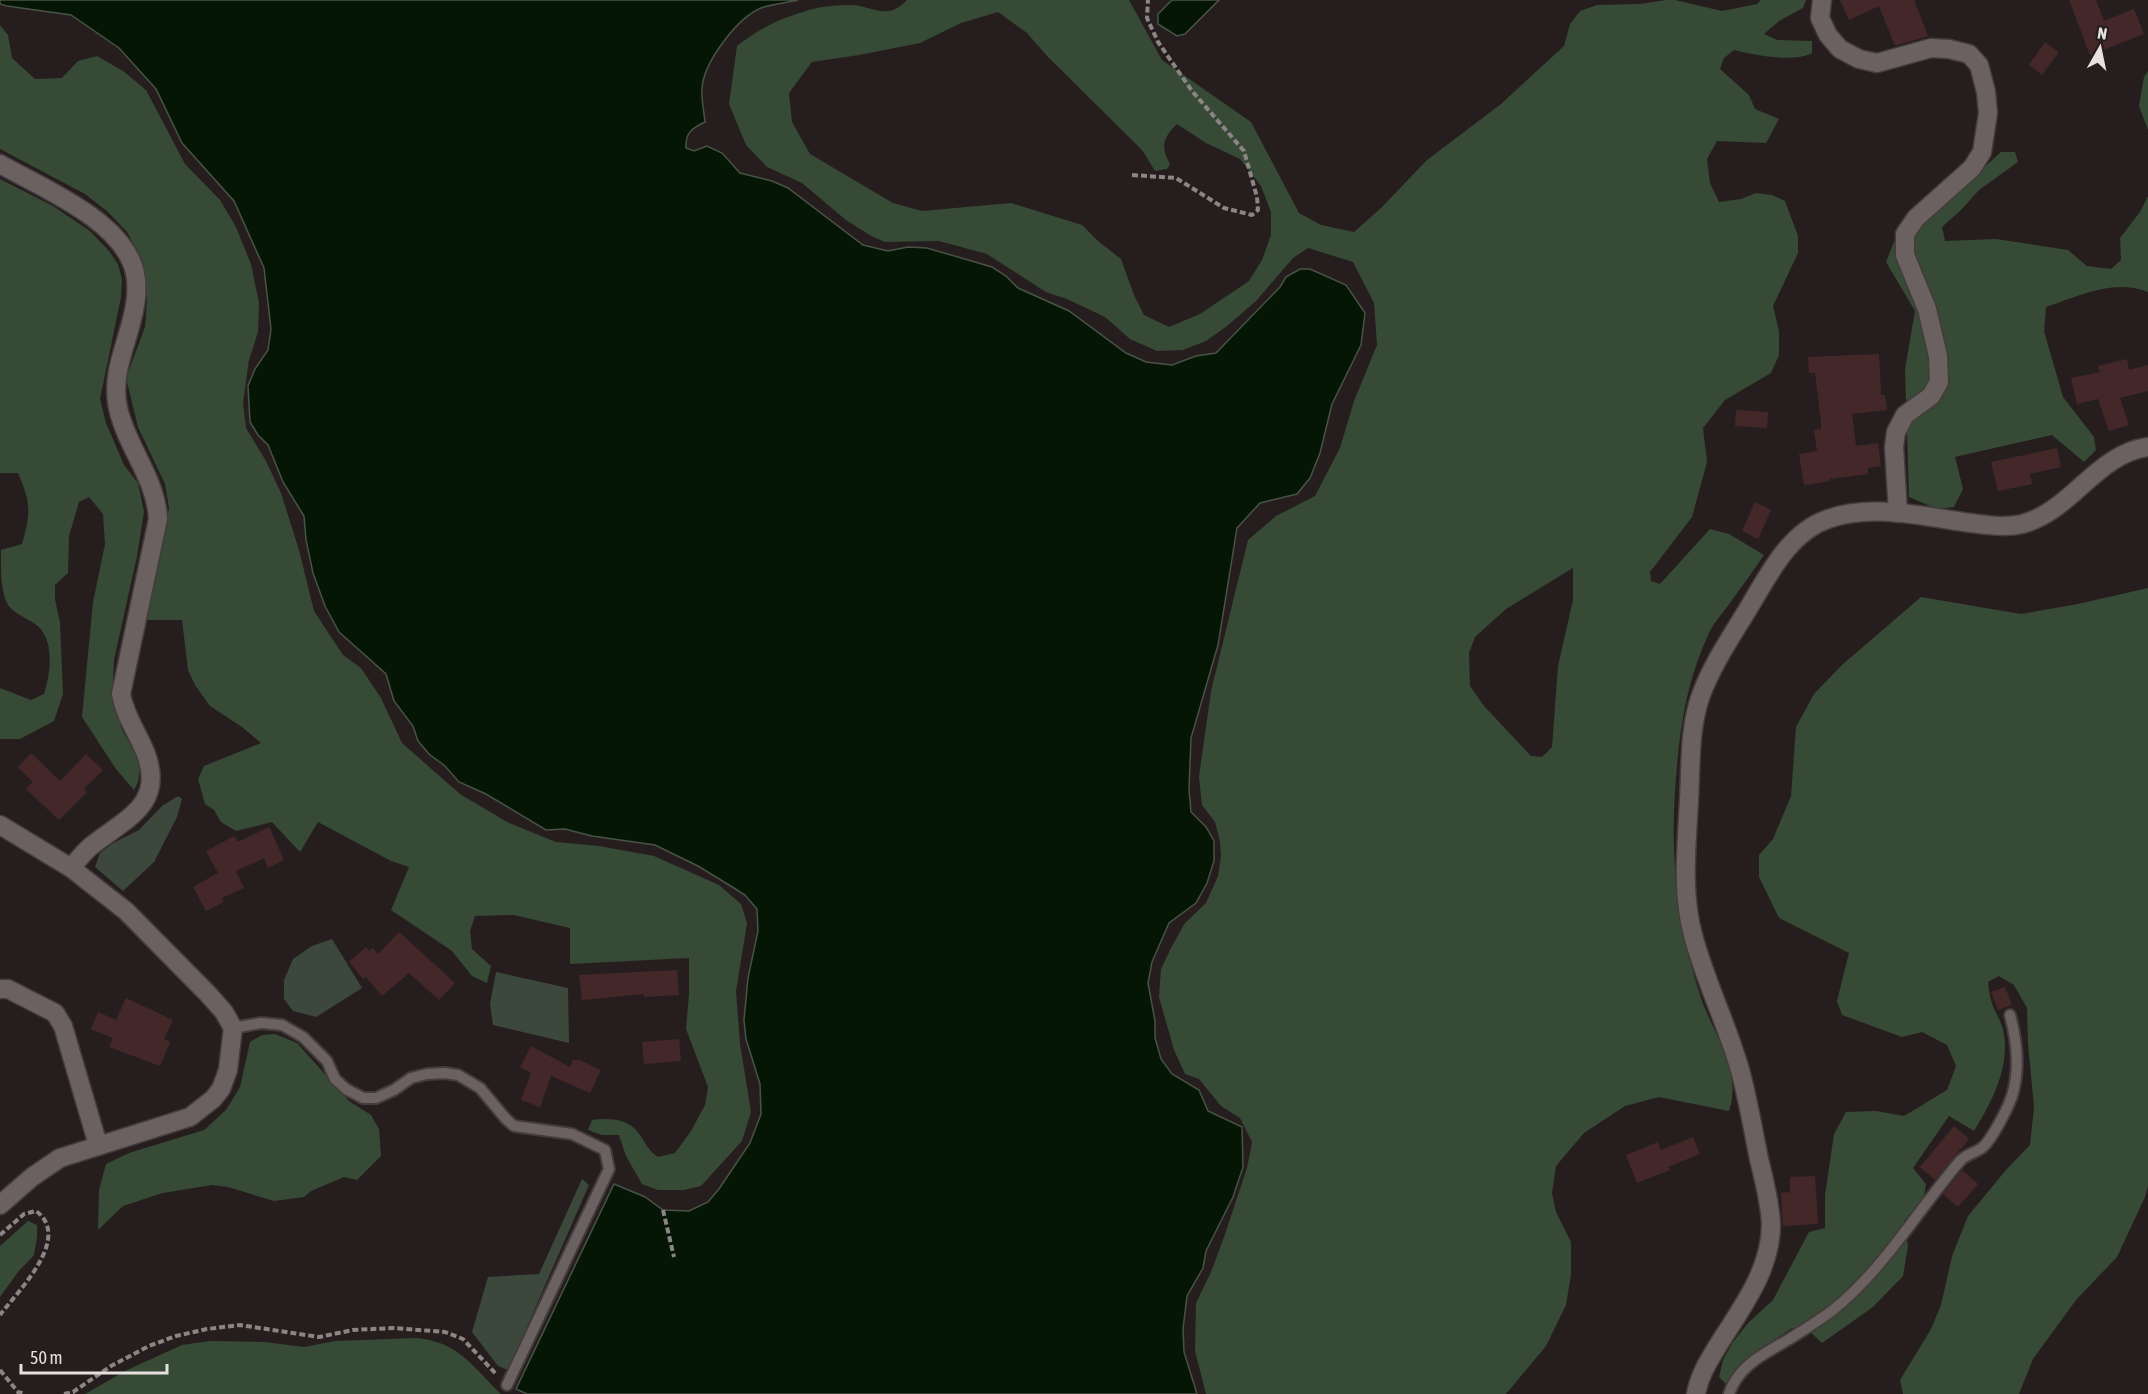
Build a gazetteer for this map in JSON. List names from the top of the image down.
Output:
{
  "scale_bar": "50 m",
  "north": "top"
}
